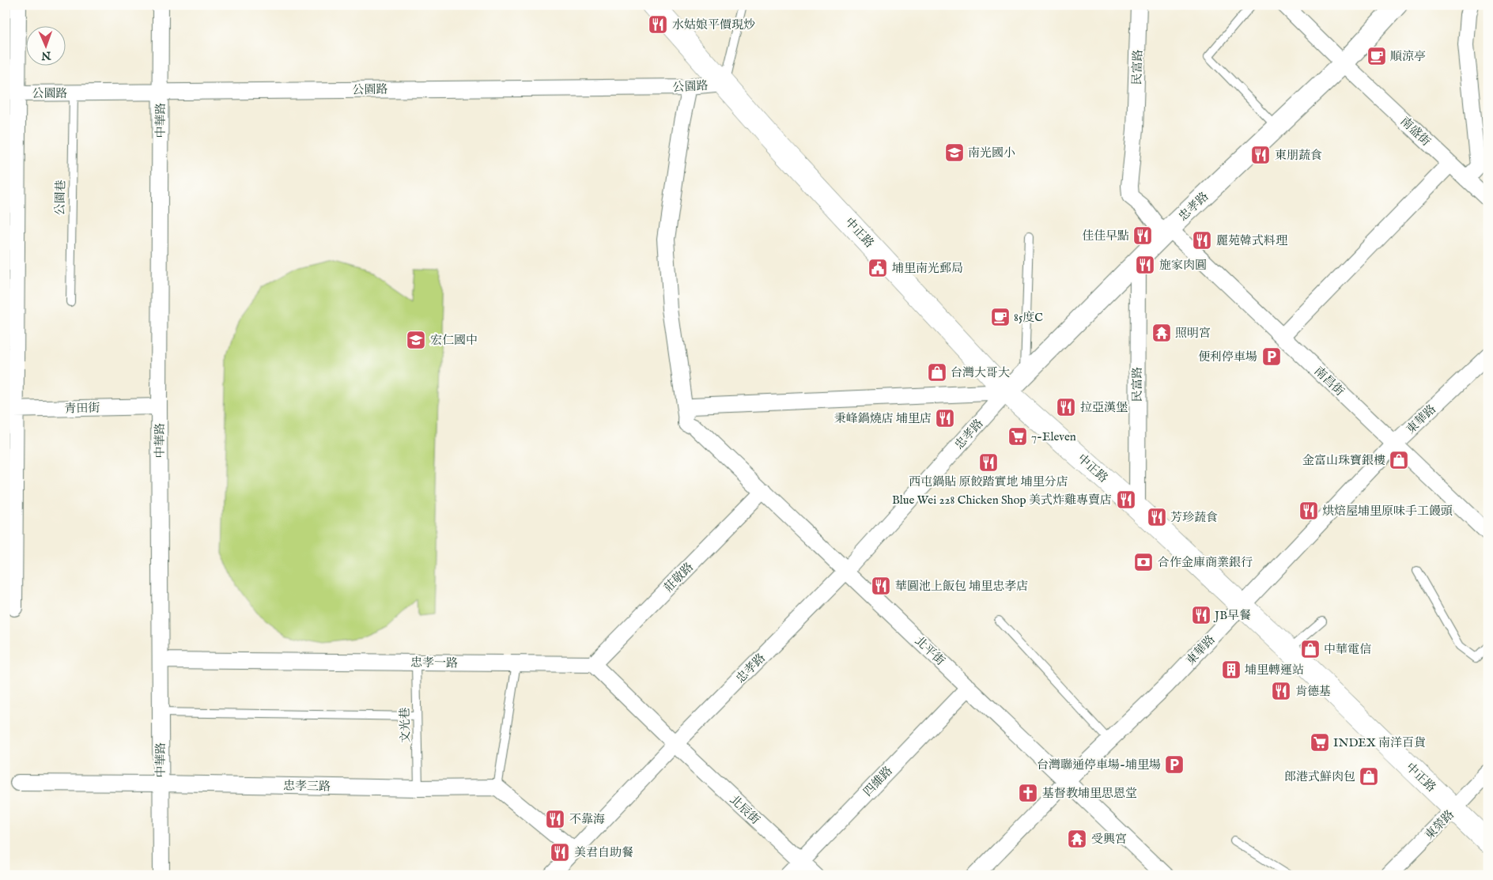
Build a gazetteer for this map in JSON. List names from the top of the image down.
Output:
{
  "streets": {
    "main road": ["中正路"],
    "street": [
      "民富路",
      "公園路",
      "中華路",
      "南盛街",
      "忠孝路",
      "南昌街",
      "青田街",
      "東華路",
      "莊敬路",
      "北平街",
      "忠孝一路",
      "四維路",
      "忠孝三路",
      "北辰街",
      "東榮路"
    ],
    "lane": ["公園巷", "文光巷"]
  },
  "crossings": [
    ["民富路", "忠孝路"],
    ["民富路", "中正路"],
    ["民富路", "南昌街"],
    ["公園路", "中華路"],
    ["公園路", "公園巷"],
    ["公園路", "中正路"],
    ["中華路", "青田街"],
    ["中華路", "忠孝一路"],
    ["中華路", "忠孝三路"],
    ["南盛街", "忠孝路"],
    ["忠孝路", "中正路"],
    ["忠孝路", "南昌街"],
    ["忠孝路", "北平街"],
    ["忠孝路", "北辰街"],
    ["中正路", "東華路"],
    ["中正路", "東榮路"],
    ["南昌街", "東華路"],
    ["東華路", "北平街"],
    ["莊敬路", "北平街"],
    ["莊敬路", "忠孝一路"],
    ["北平街", "四維路"],
    ["忠孝一路", "文光巷"],
    ["文光巷", "忠孝三路"],
    ["四維路", "北辰街"]
  ],
  "places": {
    "restaurant": [
      "水姑娘平價現炒",
      "東朋蔬食",
      "佳佳早點",
      "麗苑韓式料理",
      "施家肉圓",
      "拉亞漢堡",
      "秉峰鍋燒店 埔里店",
      "西屯鍋貼 原餃踏實地 埔里分店",
      "Blue Wei 228 Chicken Shop 美式炸雞專賣店",
      "烘焙屋埔里原味手工饅頭",
      "芳珍蔬食",
      "華圓池上飯包 埔里忠孝店",
      "JB早餐",
      "肯德基",
      "不靠海",
      "美君自助餐"
    ],
    "cafe": ["順涼亭", "85度C"],
    "school or university": ["南光國小", "宏仁國中"],
    "public building": ["埔里南光郵局"],
    "temple": ["照明宮", "受興宮"],
    "parking": ["便利停車場", "台灣聯通停車場-埔里場"],
    "shop": [
      "台灣大哥大",
      "金富山珠寶銀樓",
      "中華電信",
      "郎港式鮮肉包"
    ],
    "supermarket": ["7-Eleven", "INDEX 南洋百貨"],
    "bank": ["合作金庫商業銀行"],
    "building": ["埔里轉運站"],
    "church": ["基督教埔里思恩堂"]
  },
  "north": "bottom"
}
